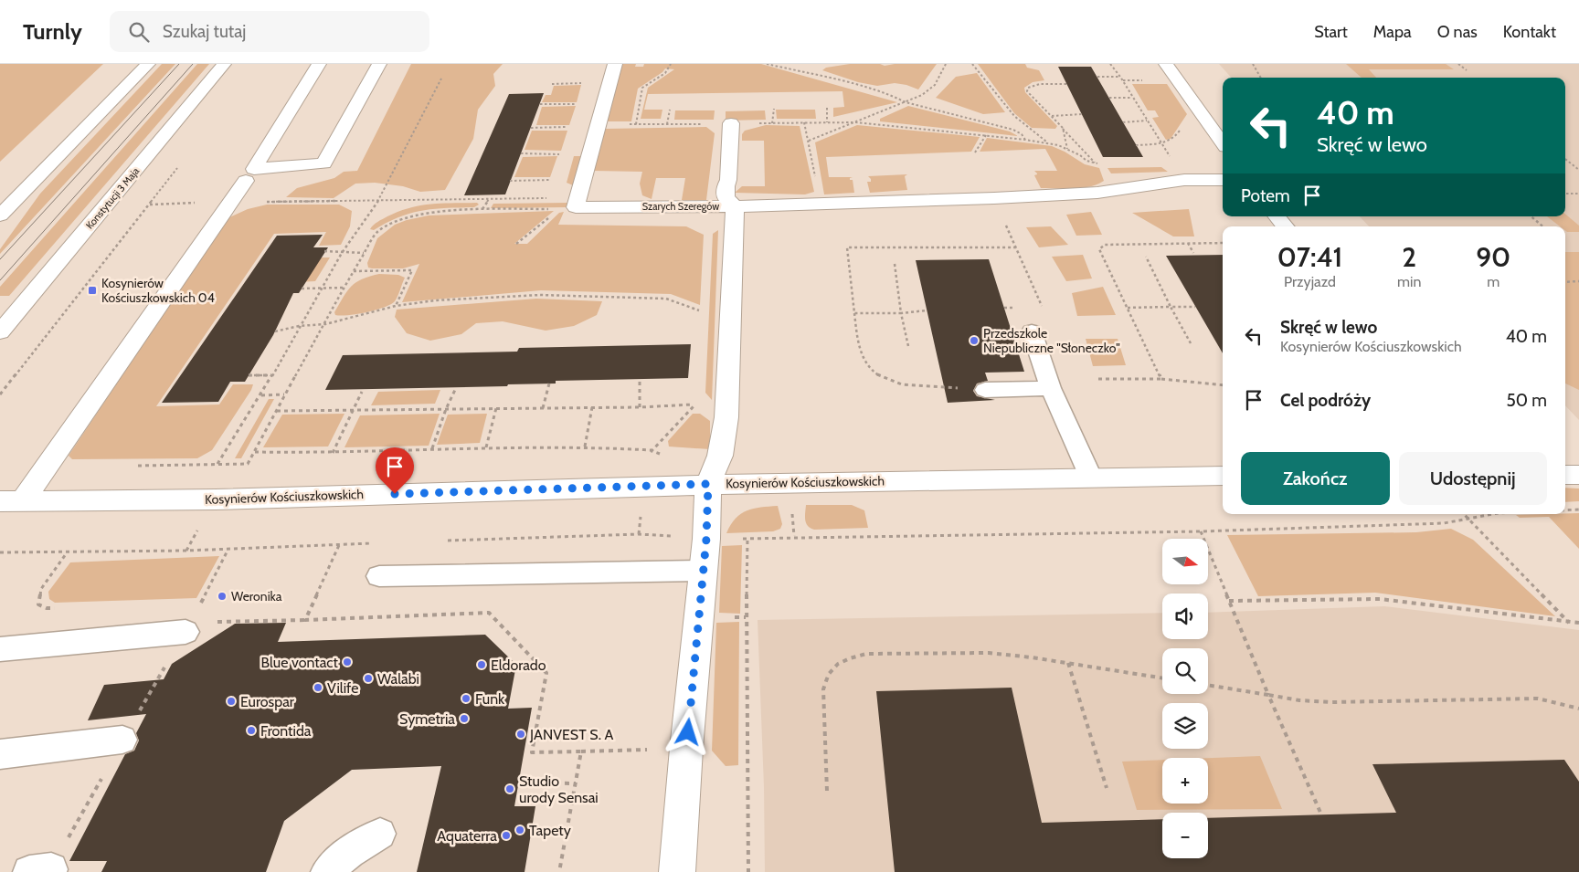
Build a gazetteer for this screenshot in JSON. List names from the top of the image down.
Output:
{
  "streets": {
    "street": ["Konstytucji 3 Maja", "Szarych Szeregów", "Kosynierów Kościuszkowskich"]
  },
  "crossings": [
    ["Szarych Szeregów", "Kosynierów Kościuszkowskich"]
  ],
  "places": {
    "transit": ["Kosynierów Kościuszkowskich 04"],
    "other": [
      "Przedszkole Niepubliczne \"Słoneczko\"",
      "Weronika",
      "Blue vontact",
      "Eldorado",
      "Walabi",
      "Vilife",
      "Funk",
      "Eurospar",
      "Symetria",
      "Frontida",
      "JANVEST S. A",
      "Studio urody Sensai",
      "Tapety",
      "Aquaterra"
    ]
  },
  "north": "right",
  "page": {
    "header": "Turnly",
    "search": "Szukaj tutaj",
    "nav": [
      "Start",
      "Mapa",
      "O nas",
      "Kontakt"
    ],
    "turn": ["40 m", "Skręć w lewo"],
    "then": "Potem",
    "eta": [
      "07:41",
      "Przyjazd",
      "2",
      "min",
      "90",
      "m"
    ],
    "list": [
      {
        "name": "Skręć w lewo",
        "note": "Kosynierów Kościuszkowskich",
        "value": "40 m"
      },
      {
        "name": "Cel podróży",
        "value": "50 m"
      }
    ],
    "buttons": ["Zakończ", "Udostępnij"],
    "map_buttons": ["+", "−"]
  }
}
